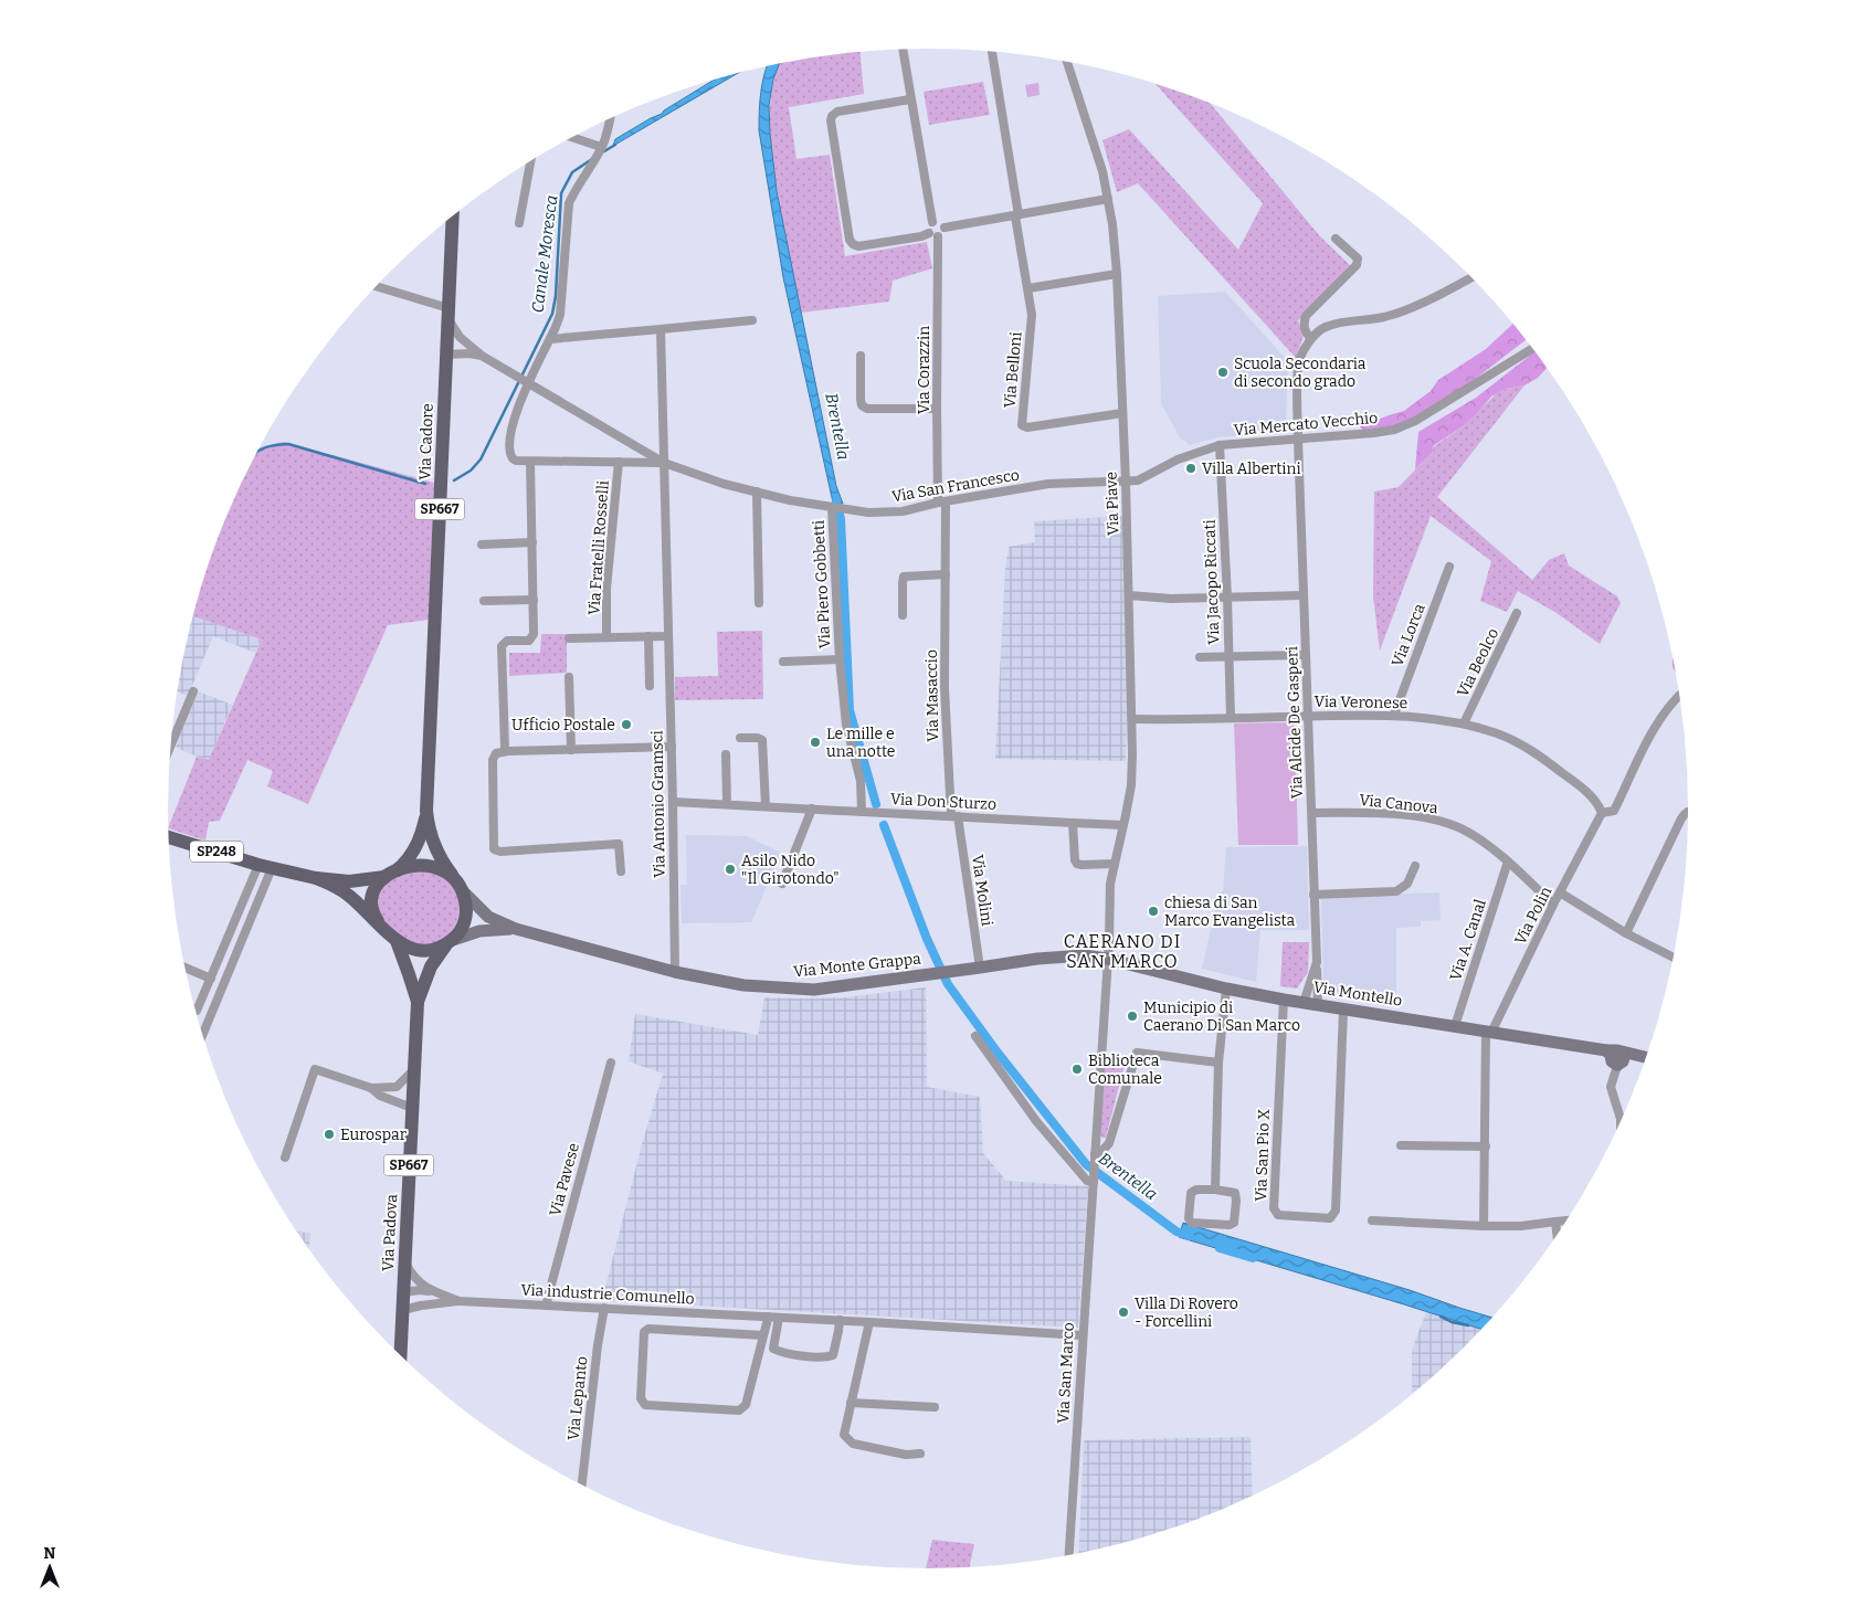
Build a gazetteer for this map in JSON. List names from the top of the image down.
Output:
{
  "streets": {
    "main road": [
      "Via Cadore",
      "SP667",
      "SP248",
      "Via Monte Grappa",
      "Via Montello",
      "Via Padova"
    ],
    "street": [
      "Via Corazzin",
      "Via Belloni",
      "Via Mercato Vecchio",
      "Via San Francesco",
      "Via Piave",
      "Via Fratelli Rosselli",
      "Via Jacopo Riccati",
      "Via Piero Gobbetti",
      "Via Lorca",
      "Via Beolco",
      "Via Masaccio",
      "Via Veronese",
      "Via Alcide De Gasperi",
      "Via Don Sturzo",
      "Via Antonio Gramsci",
      "Via Canova",
      "Via Molini",
      "Via Polin",
      "Via A. Canal",
      "Via San Pio X",
      "Via Pavese",
      "Via industrie Comunello",
      "Via San Marco",
      "Via Lepanto"
    ]
  },
  "crossings": [
    ["Via Corazzin", "Via San Francesco"],
    ["Via Corazzin", "Via Masaccio"],
    ["Via Belloni", "Via Piave"],
    ["Via Mercato Vecchio", "Via San Francesco"],
    ["Via Mercato Vecchio", "Via Piave"],
    ["Via Mercato Vecchio", "Via Jacopo Riccati"],
    ["Via Mercato Vecchio", "Via Alcide De Gasperi"],
    ["Via Cadore", "Via San Francesco"],
    ["Via Cadore", "Via Monte Grappa"],
    ["Via Cadore", "Via Padova"],
    ["Via San Francesco", "Via Piave"],
    ["Via San Francesco", "Via Fratelli Rosselli"],
    ["Via San Francesco", "Via Piero Gobbetti"],
    ["Via San Francesco", "Via Masaccio"],
    ["Via San Francesco", "Via Antonio Gramsci"],
    ["Via Piave", "Via Veronese"],
    ["Via Piave", "Via Don Sturzo"],
    ["Via Piave", "Via Monte Grappa"],
    ["Via Piave", "Via Montello"],
    ["Via Piave", "Via San Marco"],
    ["Via Fratelli Rosselli", "Via Antonio Gramsci"],
    ["Via Jacopo Riccati", "Via Veronese"],
    ["Via Piero Gobbetti", "Via Don Sturzo"],
    ["Via Lorca", "Via Veronese"],
    ["Via Beolco", "Via Veronese"],
    ["Via Masaccio", "Via Don Sturzo"],
    ["Via Masaccio", "Via Molini"],
    ["Via Veronese", "Via Alcide De Gasperi"],
    ["Via Veronese", "Via Polin"],
    ["Via Alcide De Gasperi", "Via Canova"],
    ["Via Alcide De Gasperi", "Via Montello"],
    ["Via Don Sturzo", "Via Antonio Gramsci"],
    ["Via Don Sturzo", "Via Molini"],
    ["Via Antonio Gramsci", "Via Monte Grappa"],
    ["Via Canova", "Via Polin"],
    ["Via Canova", "Via A. Canal"],
    ["Via Molini", "Via Monte Grappa"],
    ["Via Polin", "Via Montello"],
    ["Via A. Canal", "Via Montello"],
    ["Via Monte Grappa", "Via Montello"],
    ["Via Monte Grappa", "Via Padova"],
    ["Via Montello", "Via San Pio X"],
    ["Via Pavese", "Via industrie Comunello"],
    ["Via industrie Comunello", "Via San Marco"],
    ["Via industrie Comunello", "Via Lepanto"]
  ],
  "districts": ["CAERANO DI SAN MARCO"],
  "water": ["Canale Moresca", "Brentella"],
  "places": [
    "Scuola Secondaria di secondo grado",
    "Villa Albertini",
    "Ufficio Postale",
    "Le mille e una notte",
    "Asilo Nido \"Il Girotondo\"",
    "chiesa di San Marco Evangelista",
    "Municipio di Caerano Di San Marco",
    "Biblioteca Comunale",
    "Eurospar",
    "Villa Di Rovero - Forcellini"
  ],
  "north": "top"
}
